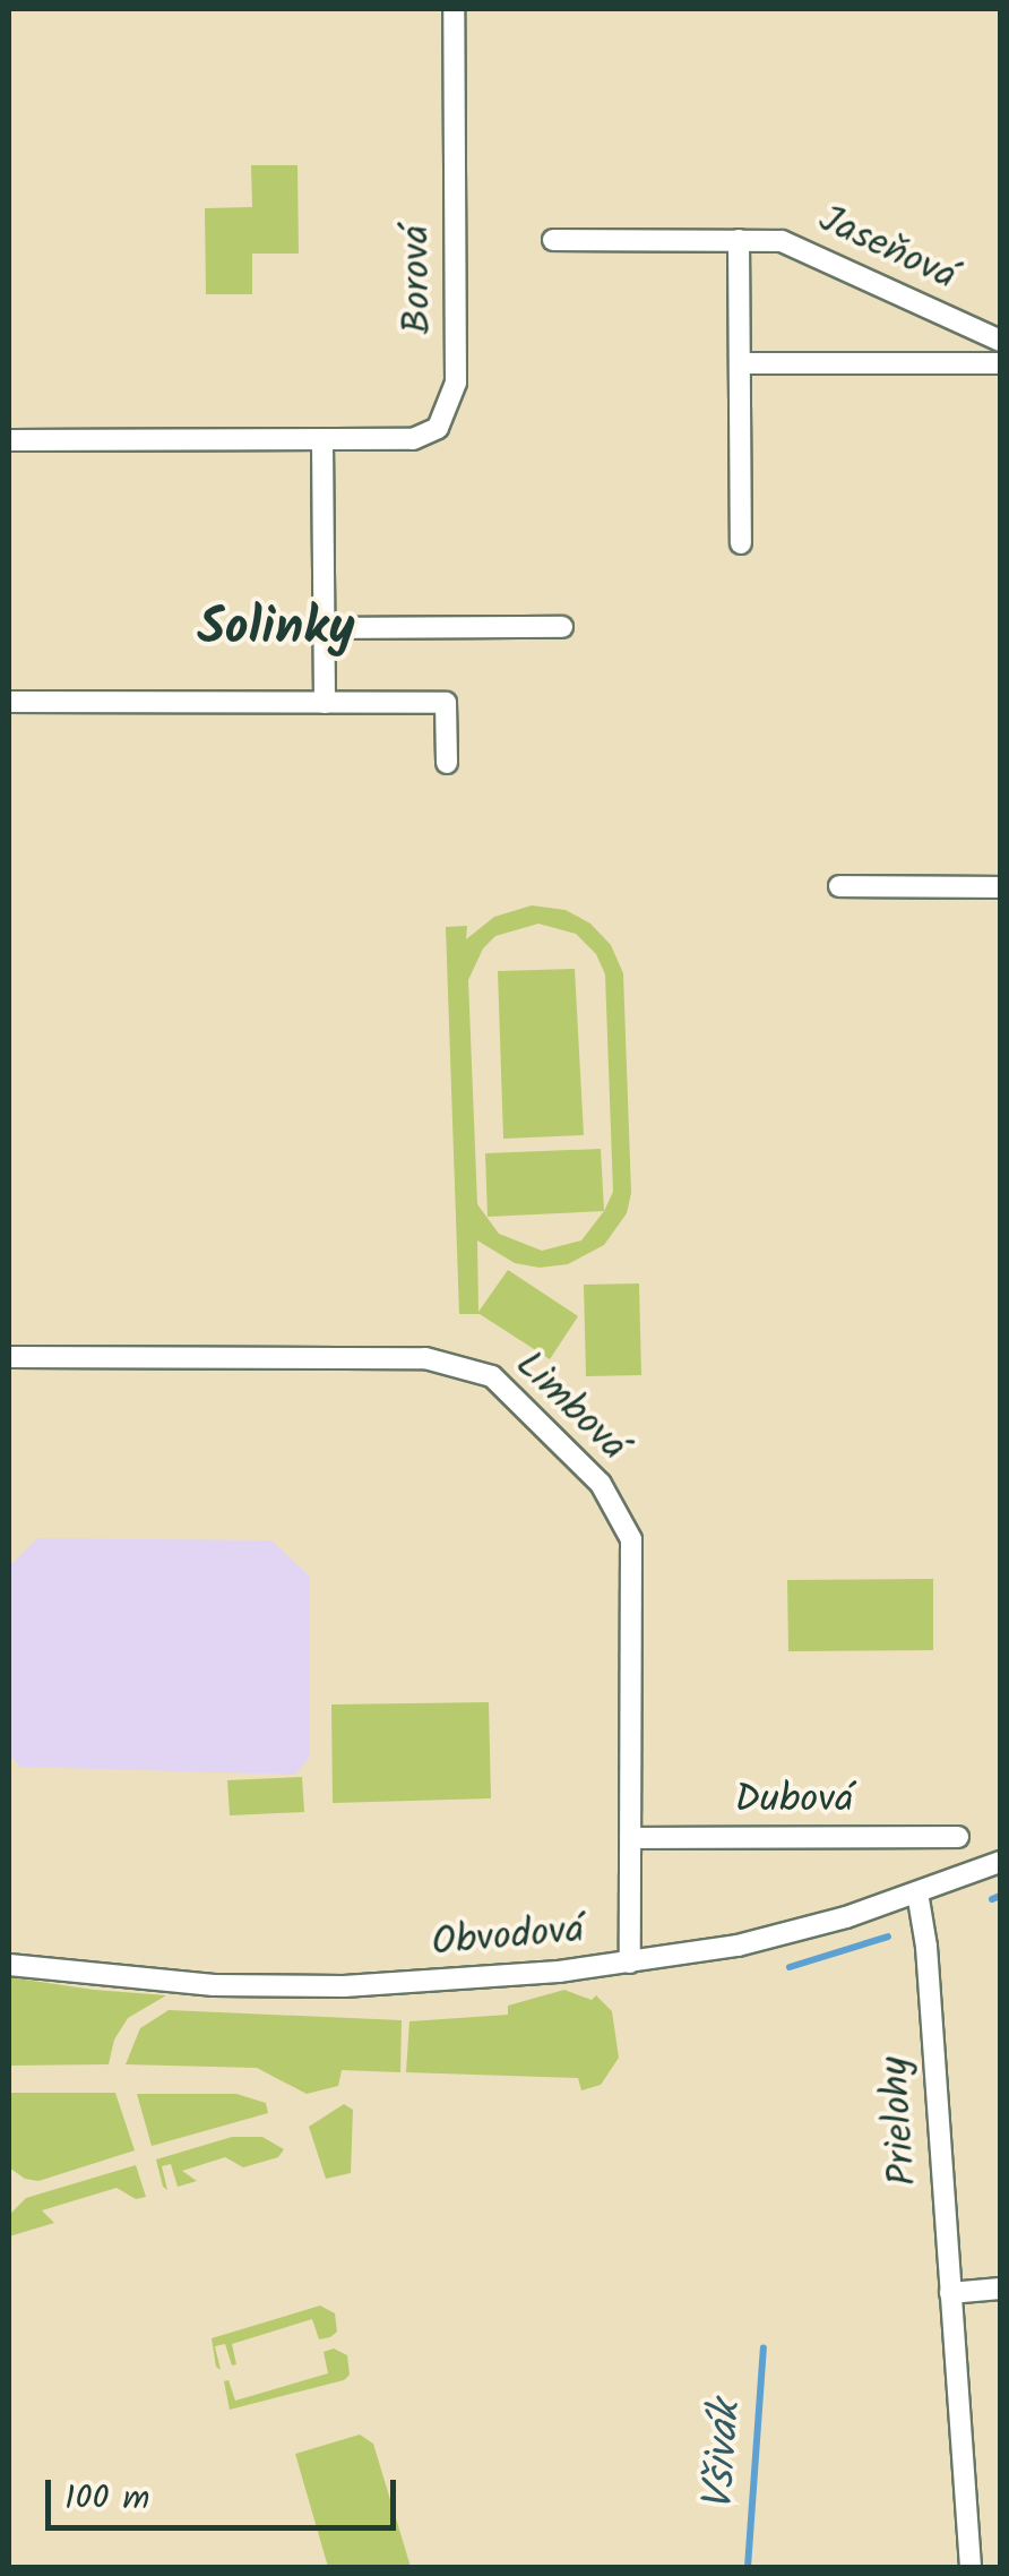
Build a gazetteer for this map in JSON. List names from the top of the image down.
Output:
{
  "streets": {
    "street": [
      "Jaseňová",
      "Borová",
      "Limbová",
      "Dubová",
      "Obvodová",
      "Prielohy"
    ]
  },
  "crossings": [
    ["Limbová", "Dubová"],
    ["Limbová", "Obvodová"],
    ["Obvodová", "Prielohy"]
  ],
  "districts": ["Solinky"],
  "water": ["Všivák"],
  "scale_bar": "100 m"
}
